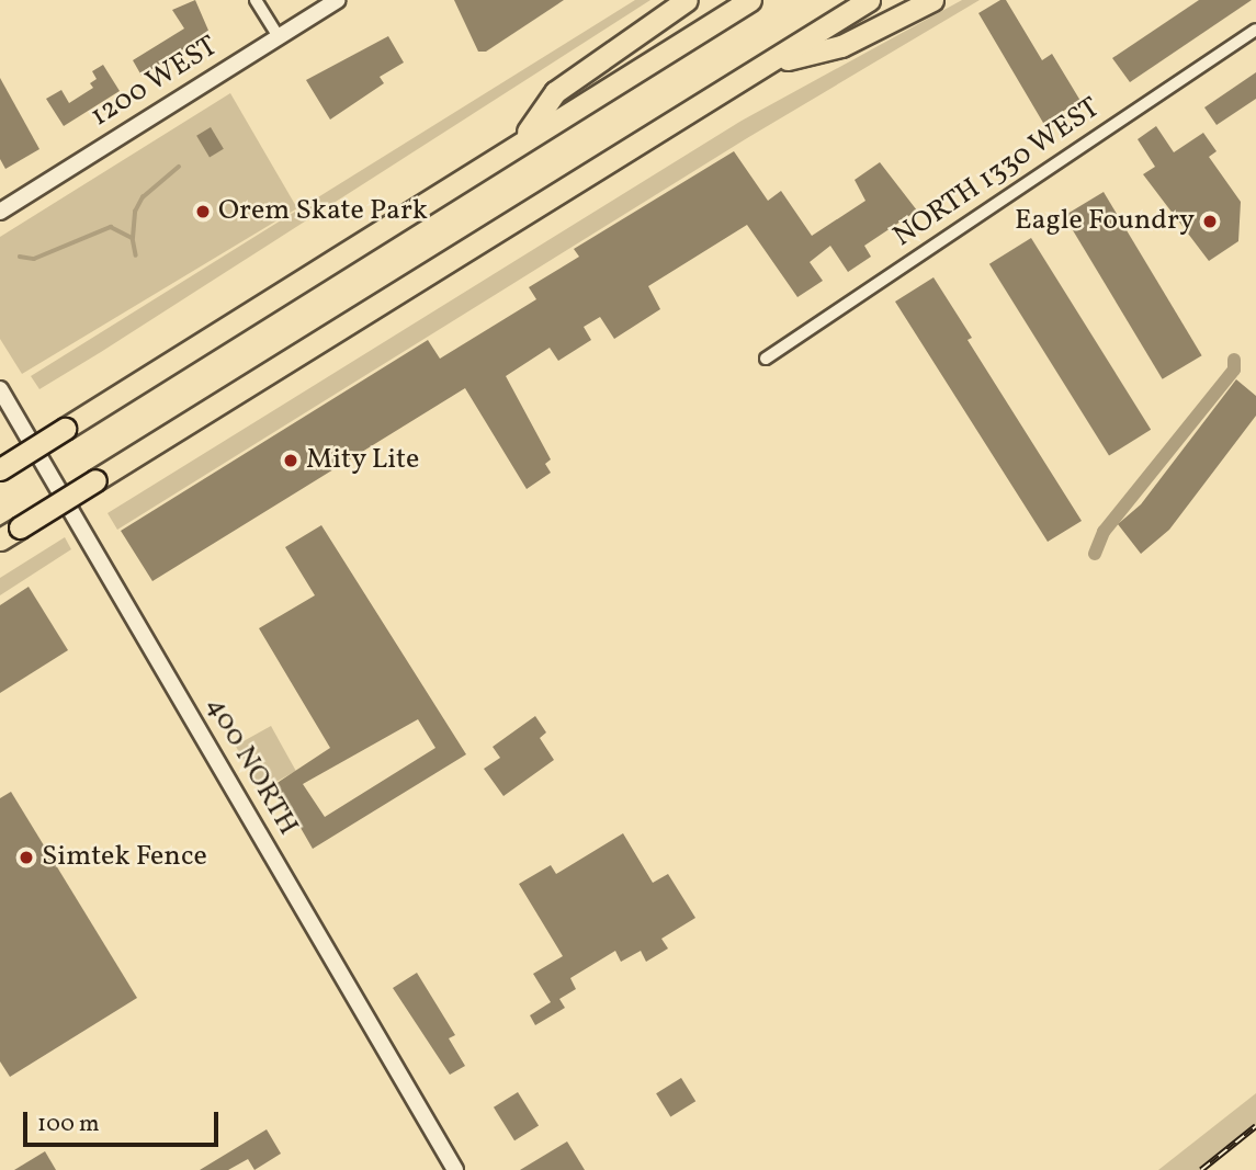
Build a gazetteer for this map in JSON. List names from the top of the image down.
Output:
{
  "streets": {
    "main road": ["1200 WEST", "400 NORTH"],
    "street": ["NORTH 1330 WEST"]
  },
  "places": [
    "Orem Skate Park",
    "Eagle Foundry",
    "Mity Lite",
    "Simtek Fence"
  ],
  "scale_bar": "100 m"
}
